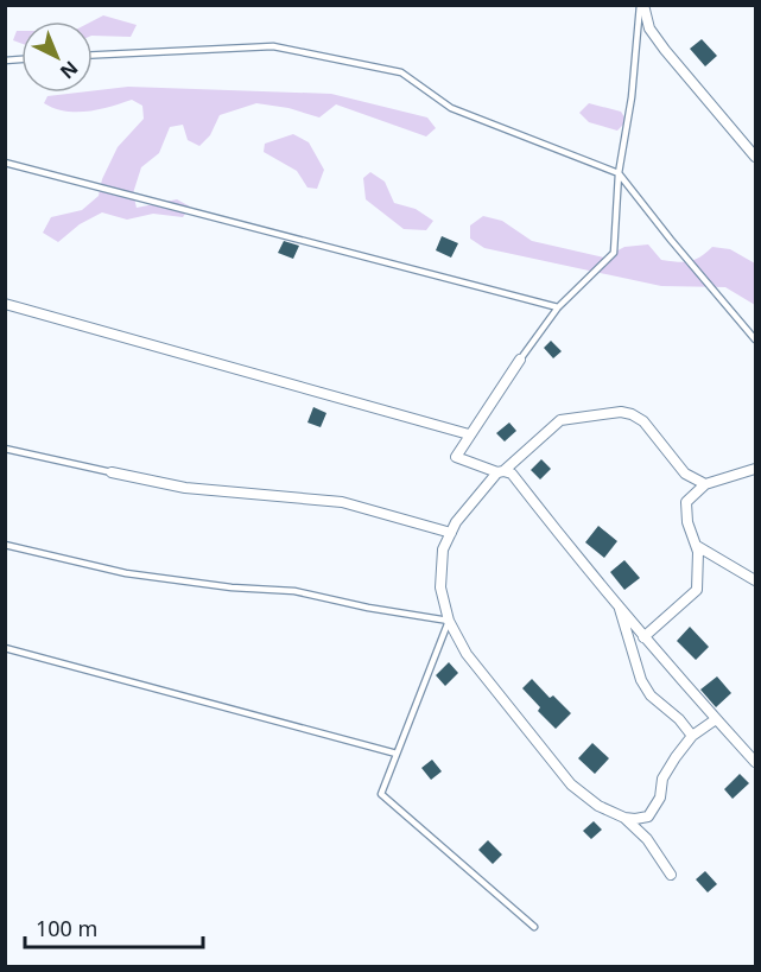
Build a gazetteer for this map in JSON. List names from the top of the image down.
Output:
{
  "scale_bar": "100 m",
  "north": "bottom right"
}
